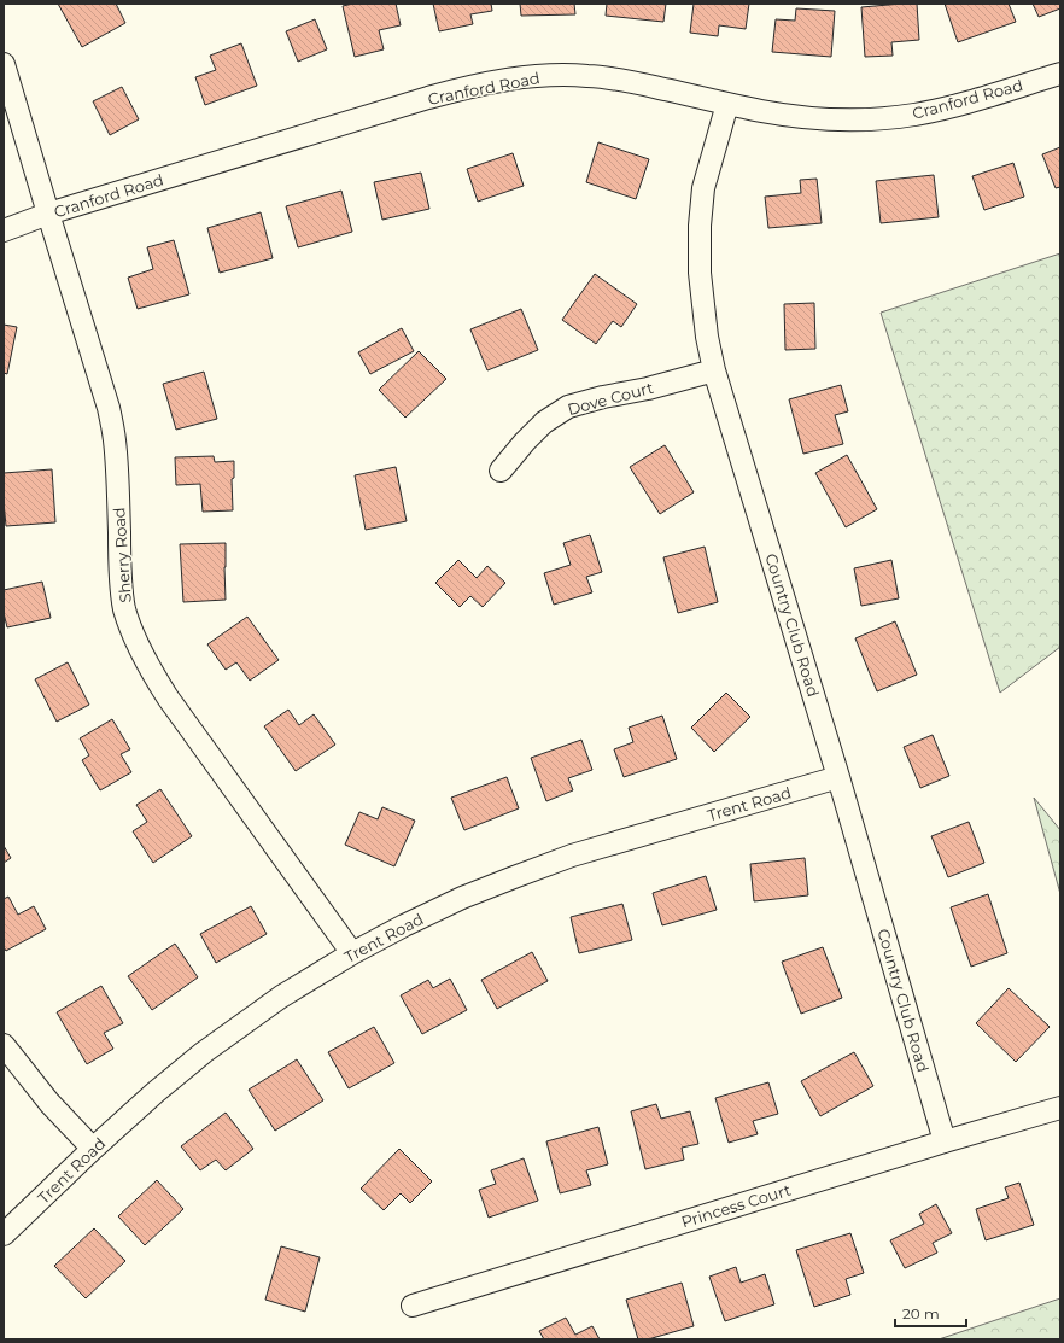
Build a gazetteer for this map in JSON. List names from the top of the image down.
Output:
{
  "streets": {
    "street": [
      "Cranford Road",
      "Dove Court",
      "Sherry Road",
      "Country Club Road",
      "Trent Road",
      "Princess Court"
    ]
  },
  "crossings": [
    ["Cranford Road", "Sherry Road"],
    ["Cranford Road", "Country Club Road"],
    ["Dove Court", "Country Club Road"],
    ["Sherry Road", "Trent Road"],
    ["Country Club Road", "Trent Road"],
    ["Country Club Road", "Princess Court"]
  ],
  "scale_bar": "20 m"
}
